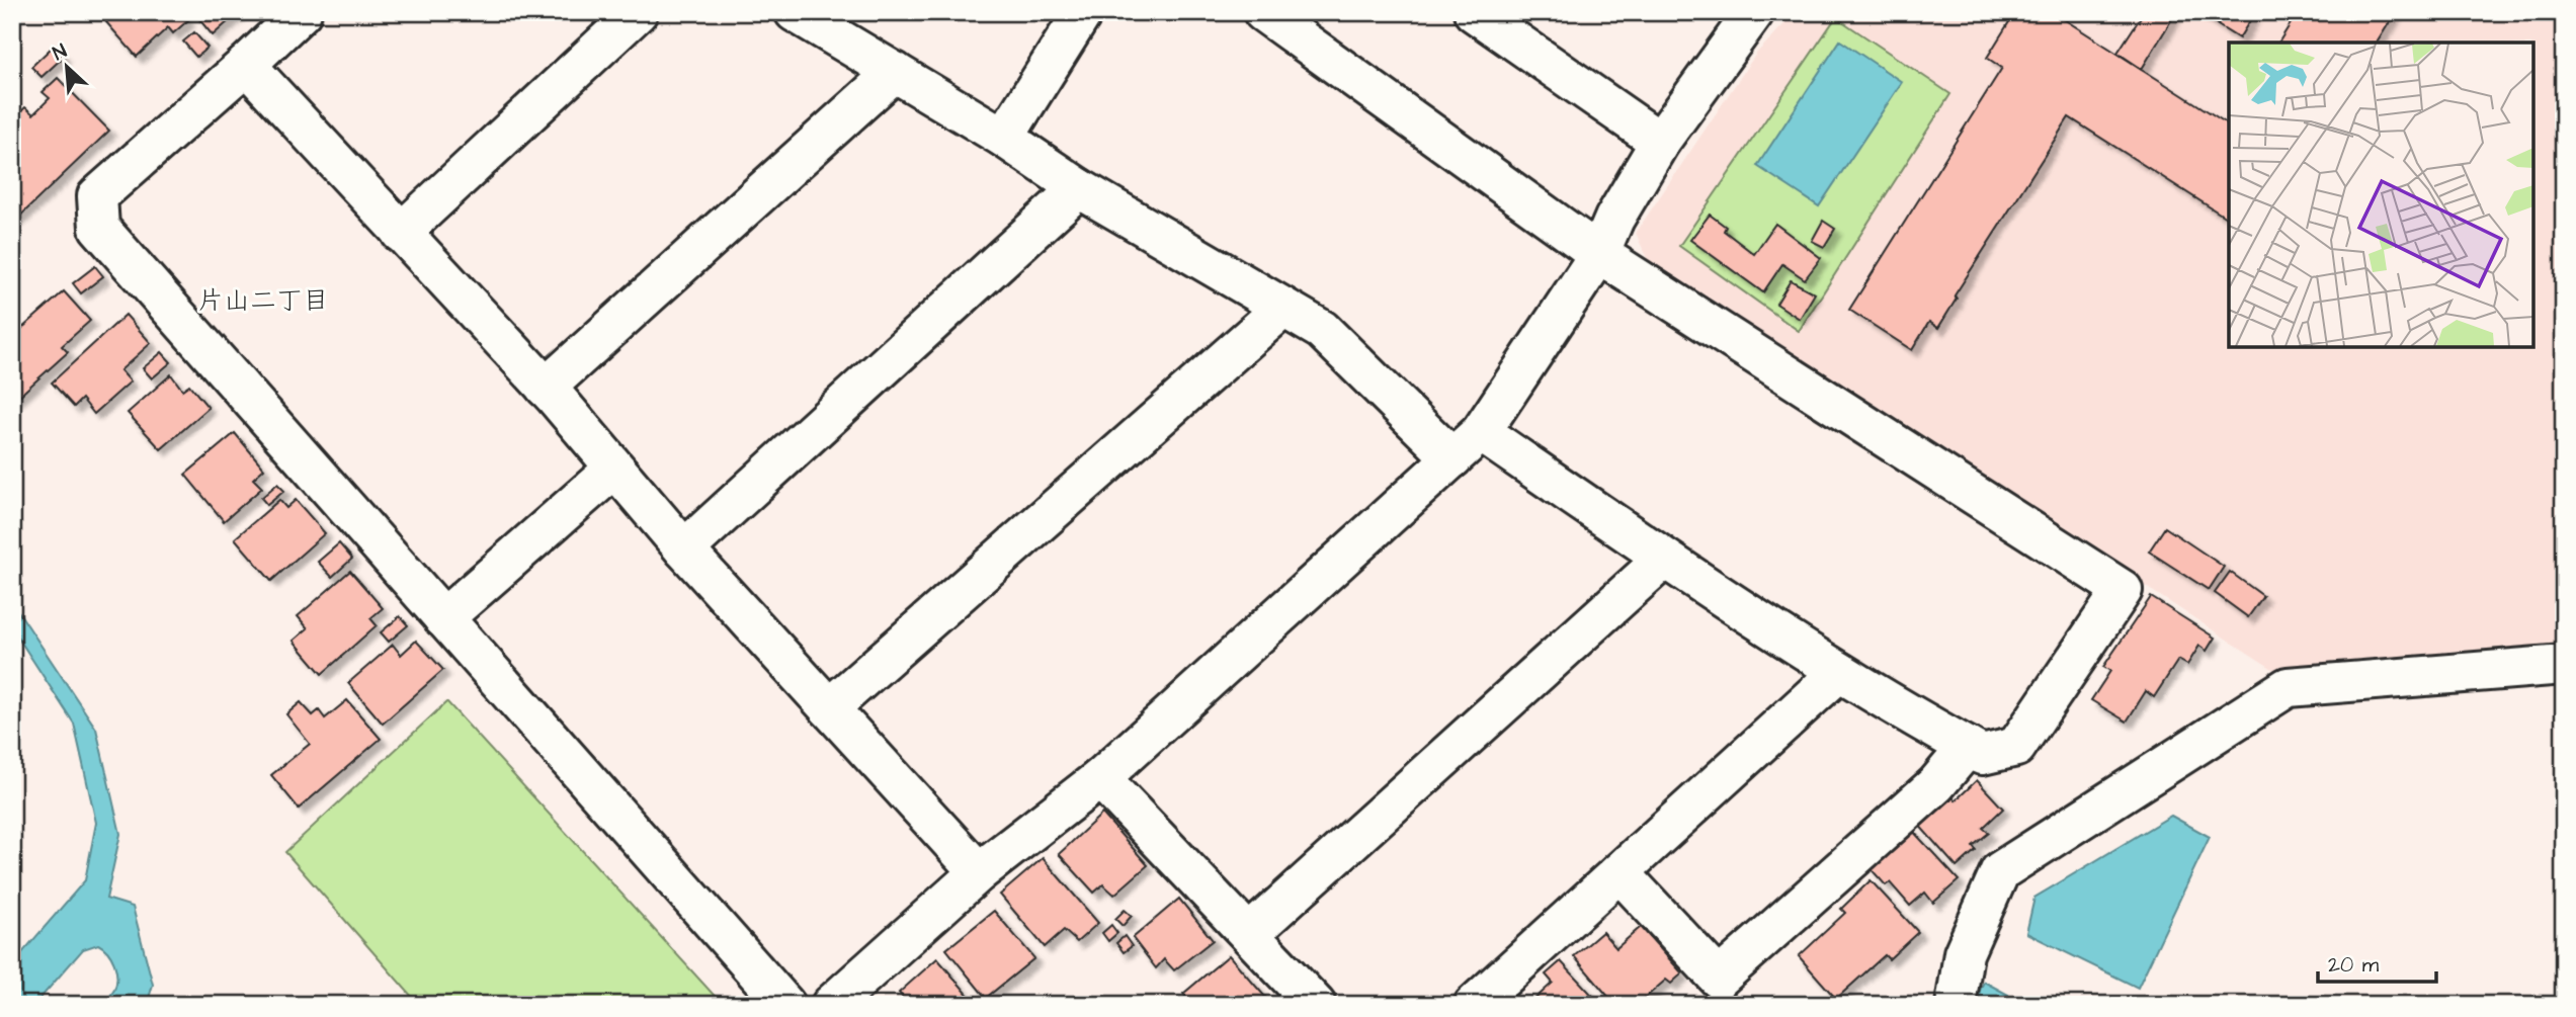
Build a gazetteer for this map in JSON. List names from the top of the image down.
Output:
{
  "districts": ["片山二丁目"],
  "scale_bar": "20 m",
  "north": "top left"
}
